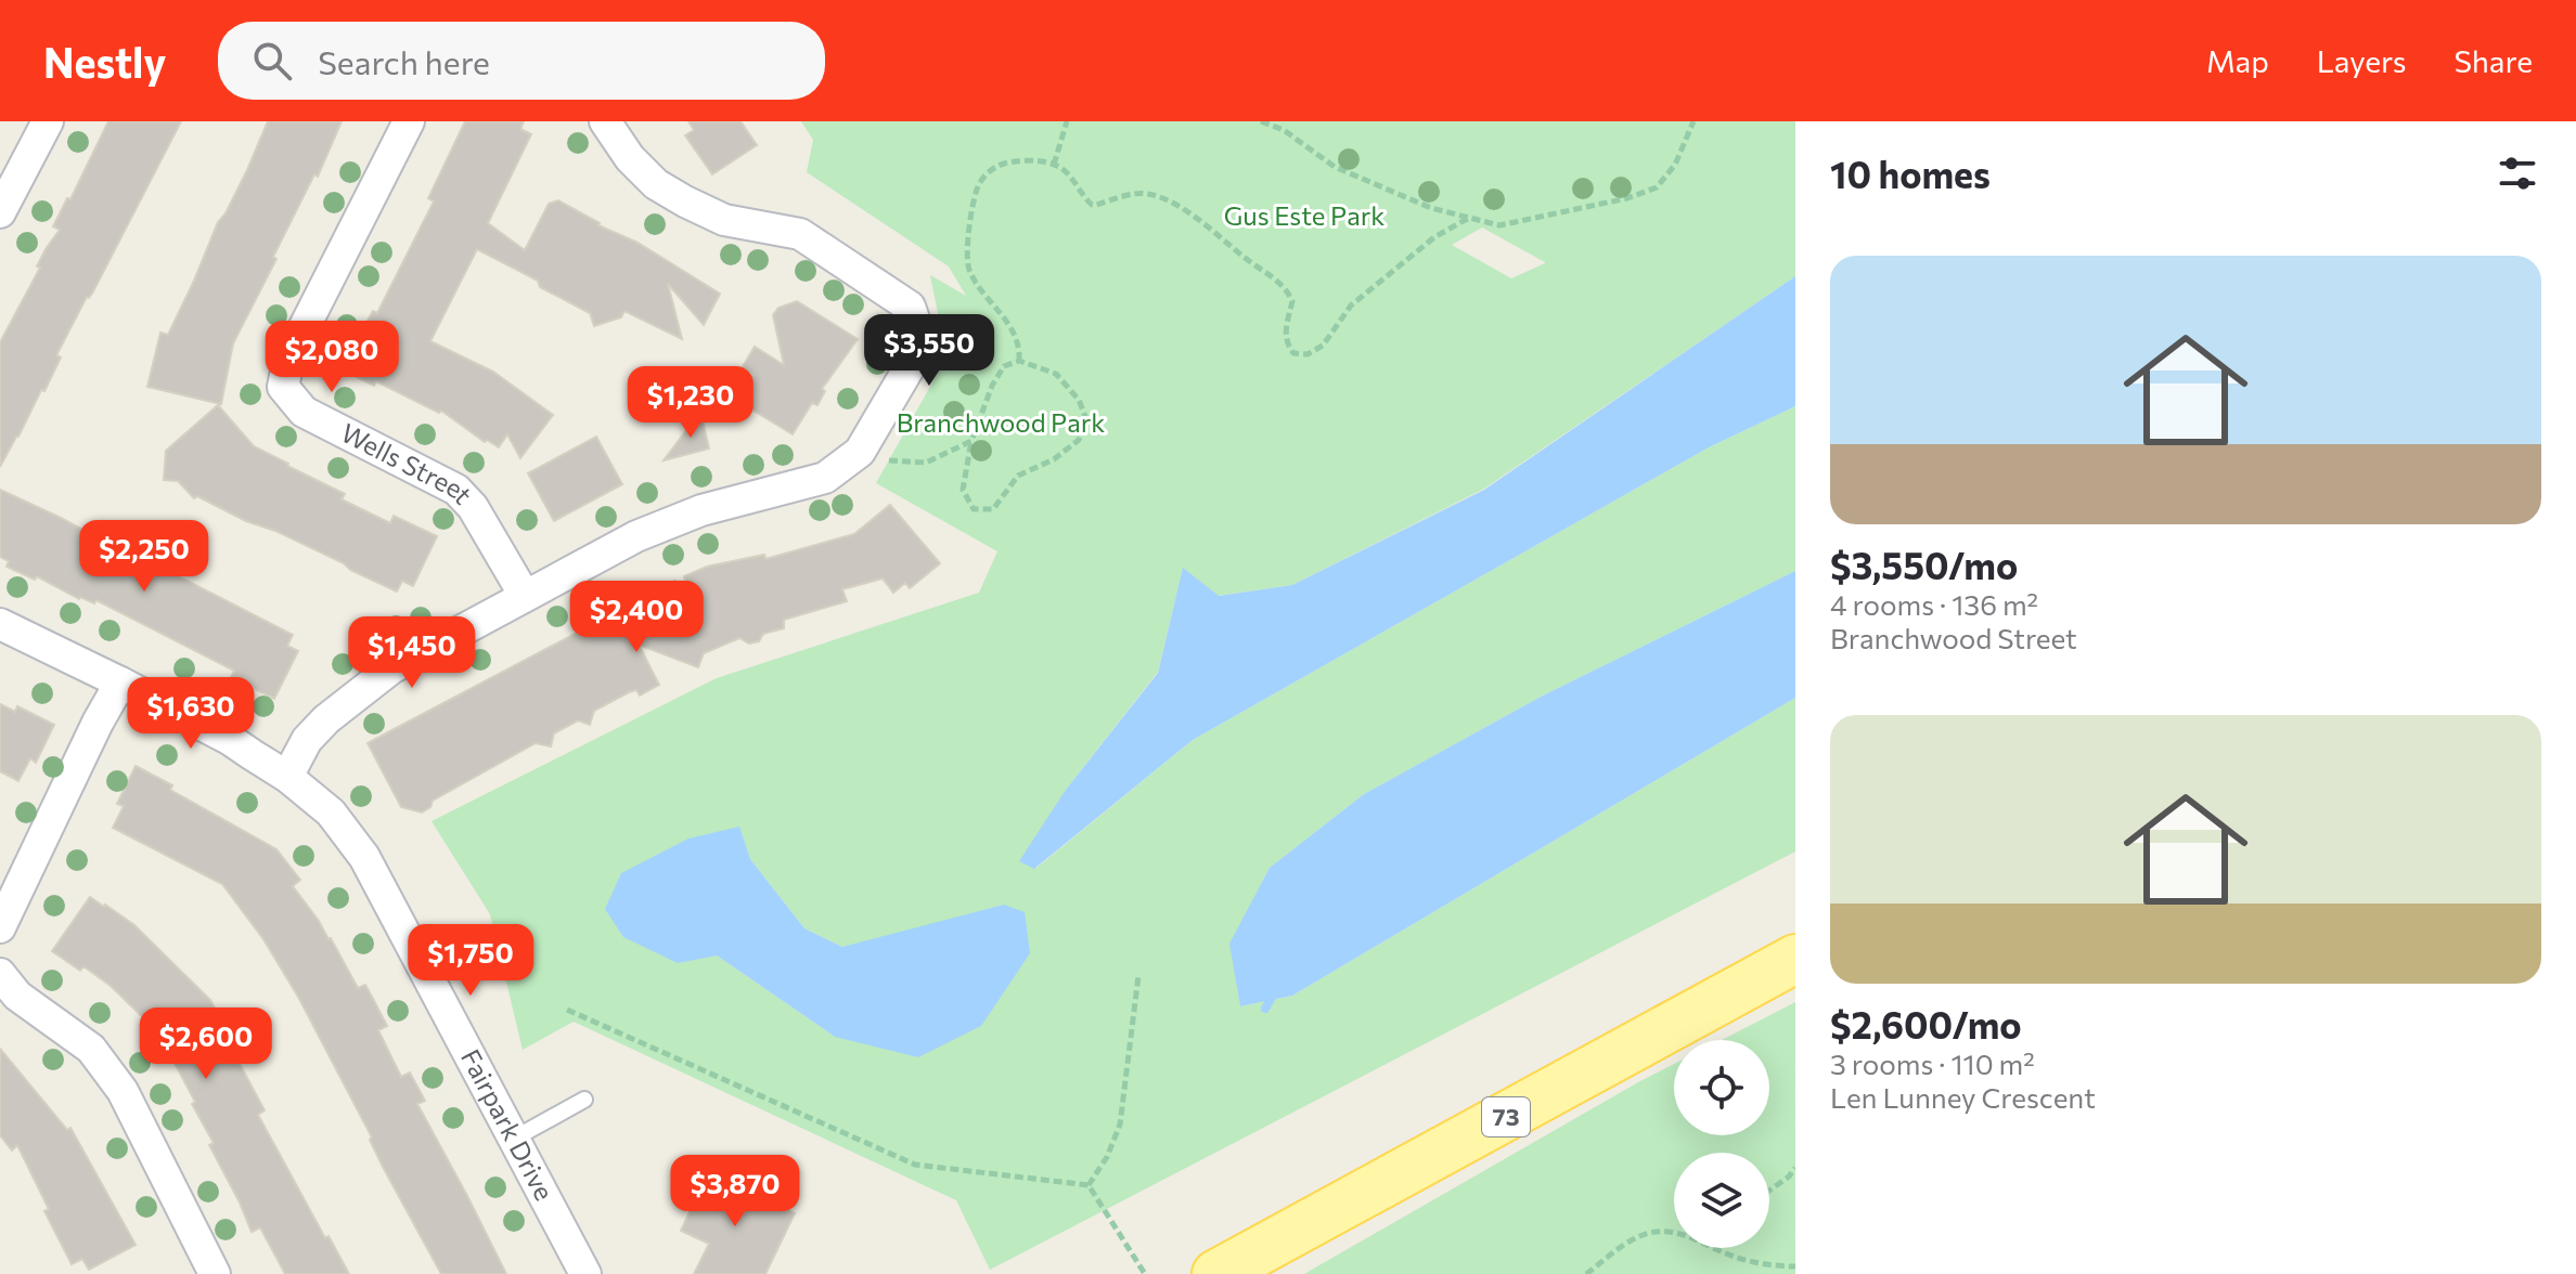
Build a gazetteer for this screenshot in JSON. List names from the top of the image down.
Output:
{
  "streets": {
    "main road": ["73"],
    "street": ["Wells Street", "Fairpark Drive"]
  },
  "parks": ["Gus Este Park", "Branchwood Park"],
  "page": {
    "header": "Nestly",
    "search": "Search here",
    "nav": ["Map", "Layers", "Share"],
    "heading": "10 homes",
    "list": [
      {
        "name": "$3,550/mo",
        "note": "4 rooms · 136 m² · Branchwood Street"
      },
      {
        "name": "$2,600/mo",
        "note": "3 rooms · 110 m² · Len Lunney Crescent"
      }
    ],
    "price": [
      "$3,550",
      "$2,080",
      "$1,230",
      "$2,250",
      "$2,400",
      "$1,450",
      "$1,630",
      "$1,750",
      "$2,600",
      "$3,870"
    ]
  }
}
